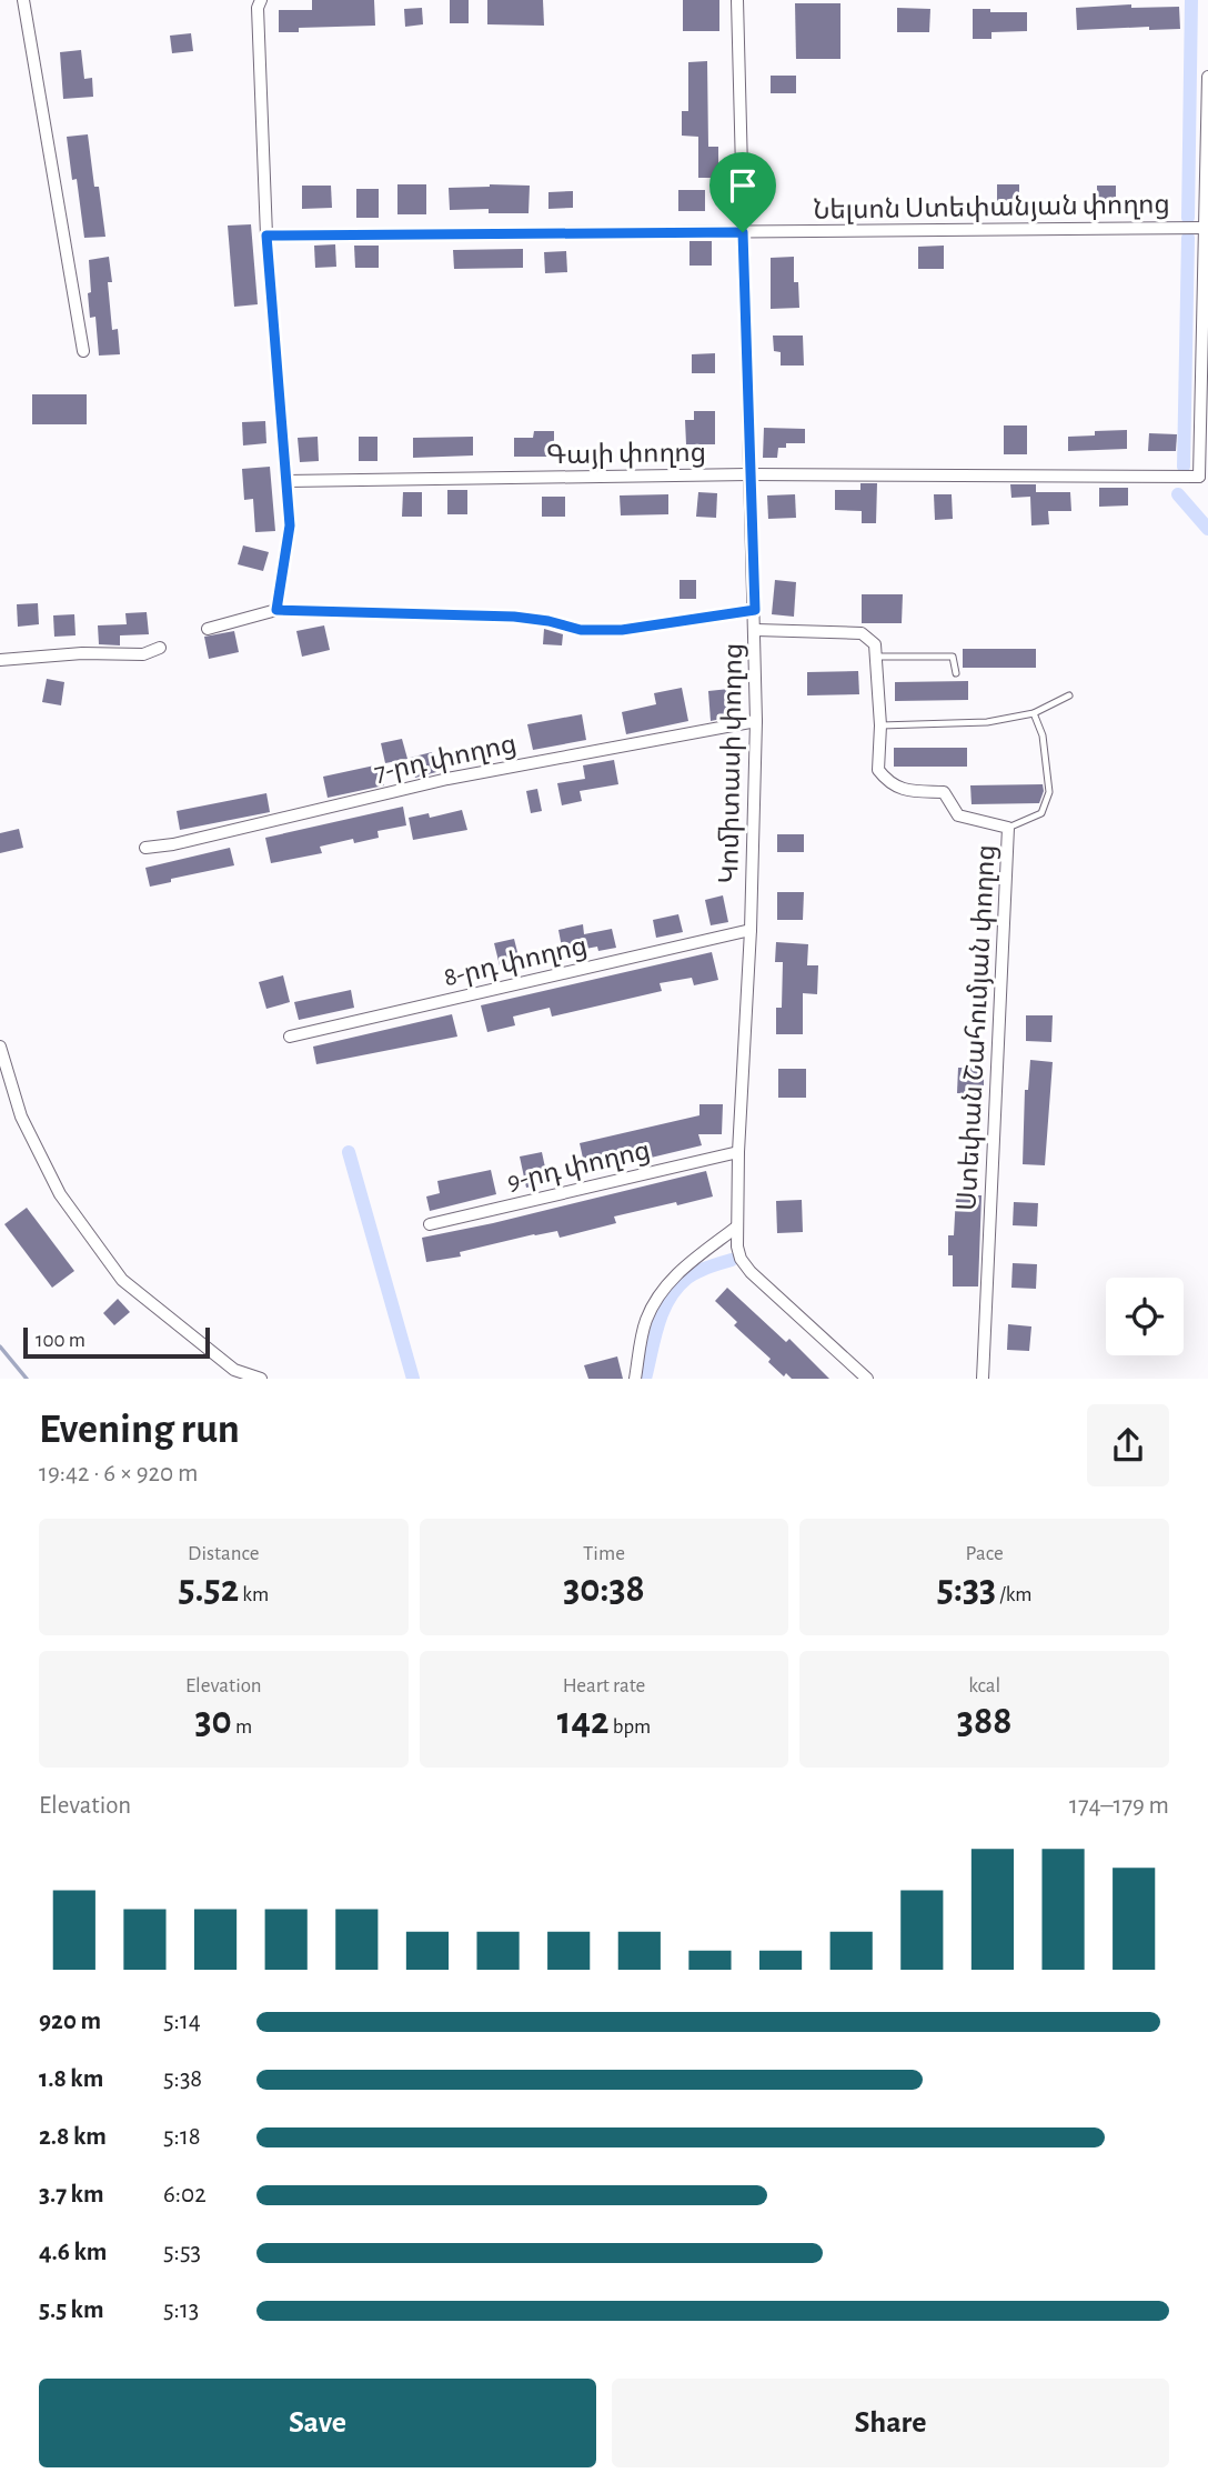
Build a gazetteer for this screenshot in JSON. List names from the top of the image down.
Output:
{
  "streets": {
    "street": [
      "Նելսոն Ստեփանյան փողոց",
      "Գայի փողոց",
      "7-րդ փողոց",
      "Կոմիտասի փողոց",
      "8-րդ փողոց",
      "Ստեփան Շահումյան փողոց",
      "9-րդ փողոց"
    ]
  },
  "crossings": [
    ["Նելսոն Ստեփանյան փողոց", "Կոմիտասի փողոց"],
    ["Գայի փողոց", "Կոմիտասի փողոց"],
    ["7-րդ փողոց", "Կոմիտասի փողոց"],
    ["Կոմիտասի փողոց", "8-րդ փողոց"],
    ["Կոմիտասի փողոց", "9-րդ փողոց"]
  ],
  "scale_bar": "100 m",
  "page": {
    "scale": "100 m",
    "heading": ["Evening run", "19:42 · 6 × 920 m"],
    "stats": [
      ["Distance", "5.52 km"],
      ["Time", "30:38"],
      ["Pace", "5:33 /km"],
      ["Elevation", "30 m"],
      ["Heart rate", "142 bpm"],
      ["kcal", "388"]
    ],
    "chart": ["Elevation", "174–179 m"],
    "list": [
      {
        "name": "920 m",
        "note": "5:14"
      },
      {
        "name": "1.8 km",
        "note": "5:38"
      },
      {
        "name": "2.8 km",
        "note": "5:18"
      },
      {
        "name": "3.7 km",
        "note": "6:02"
      },
      {
        "name": "4.6 km",
        "note": "5:53"
      },
      {
        "name": "5.5 km",
        "note": "5:13"
      }
    ],
    "buttons": ["Save", "Share"]
  }
}
